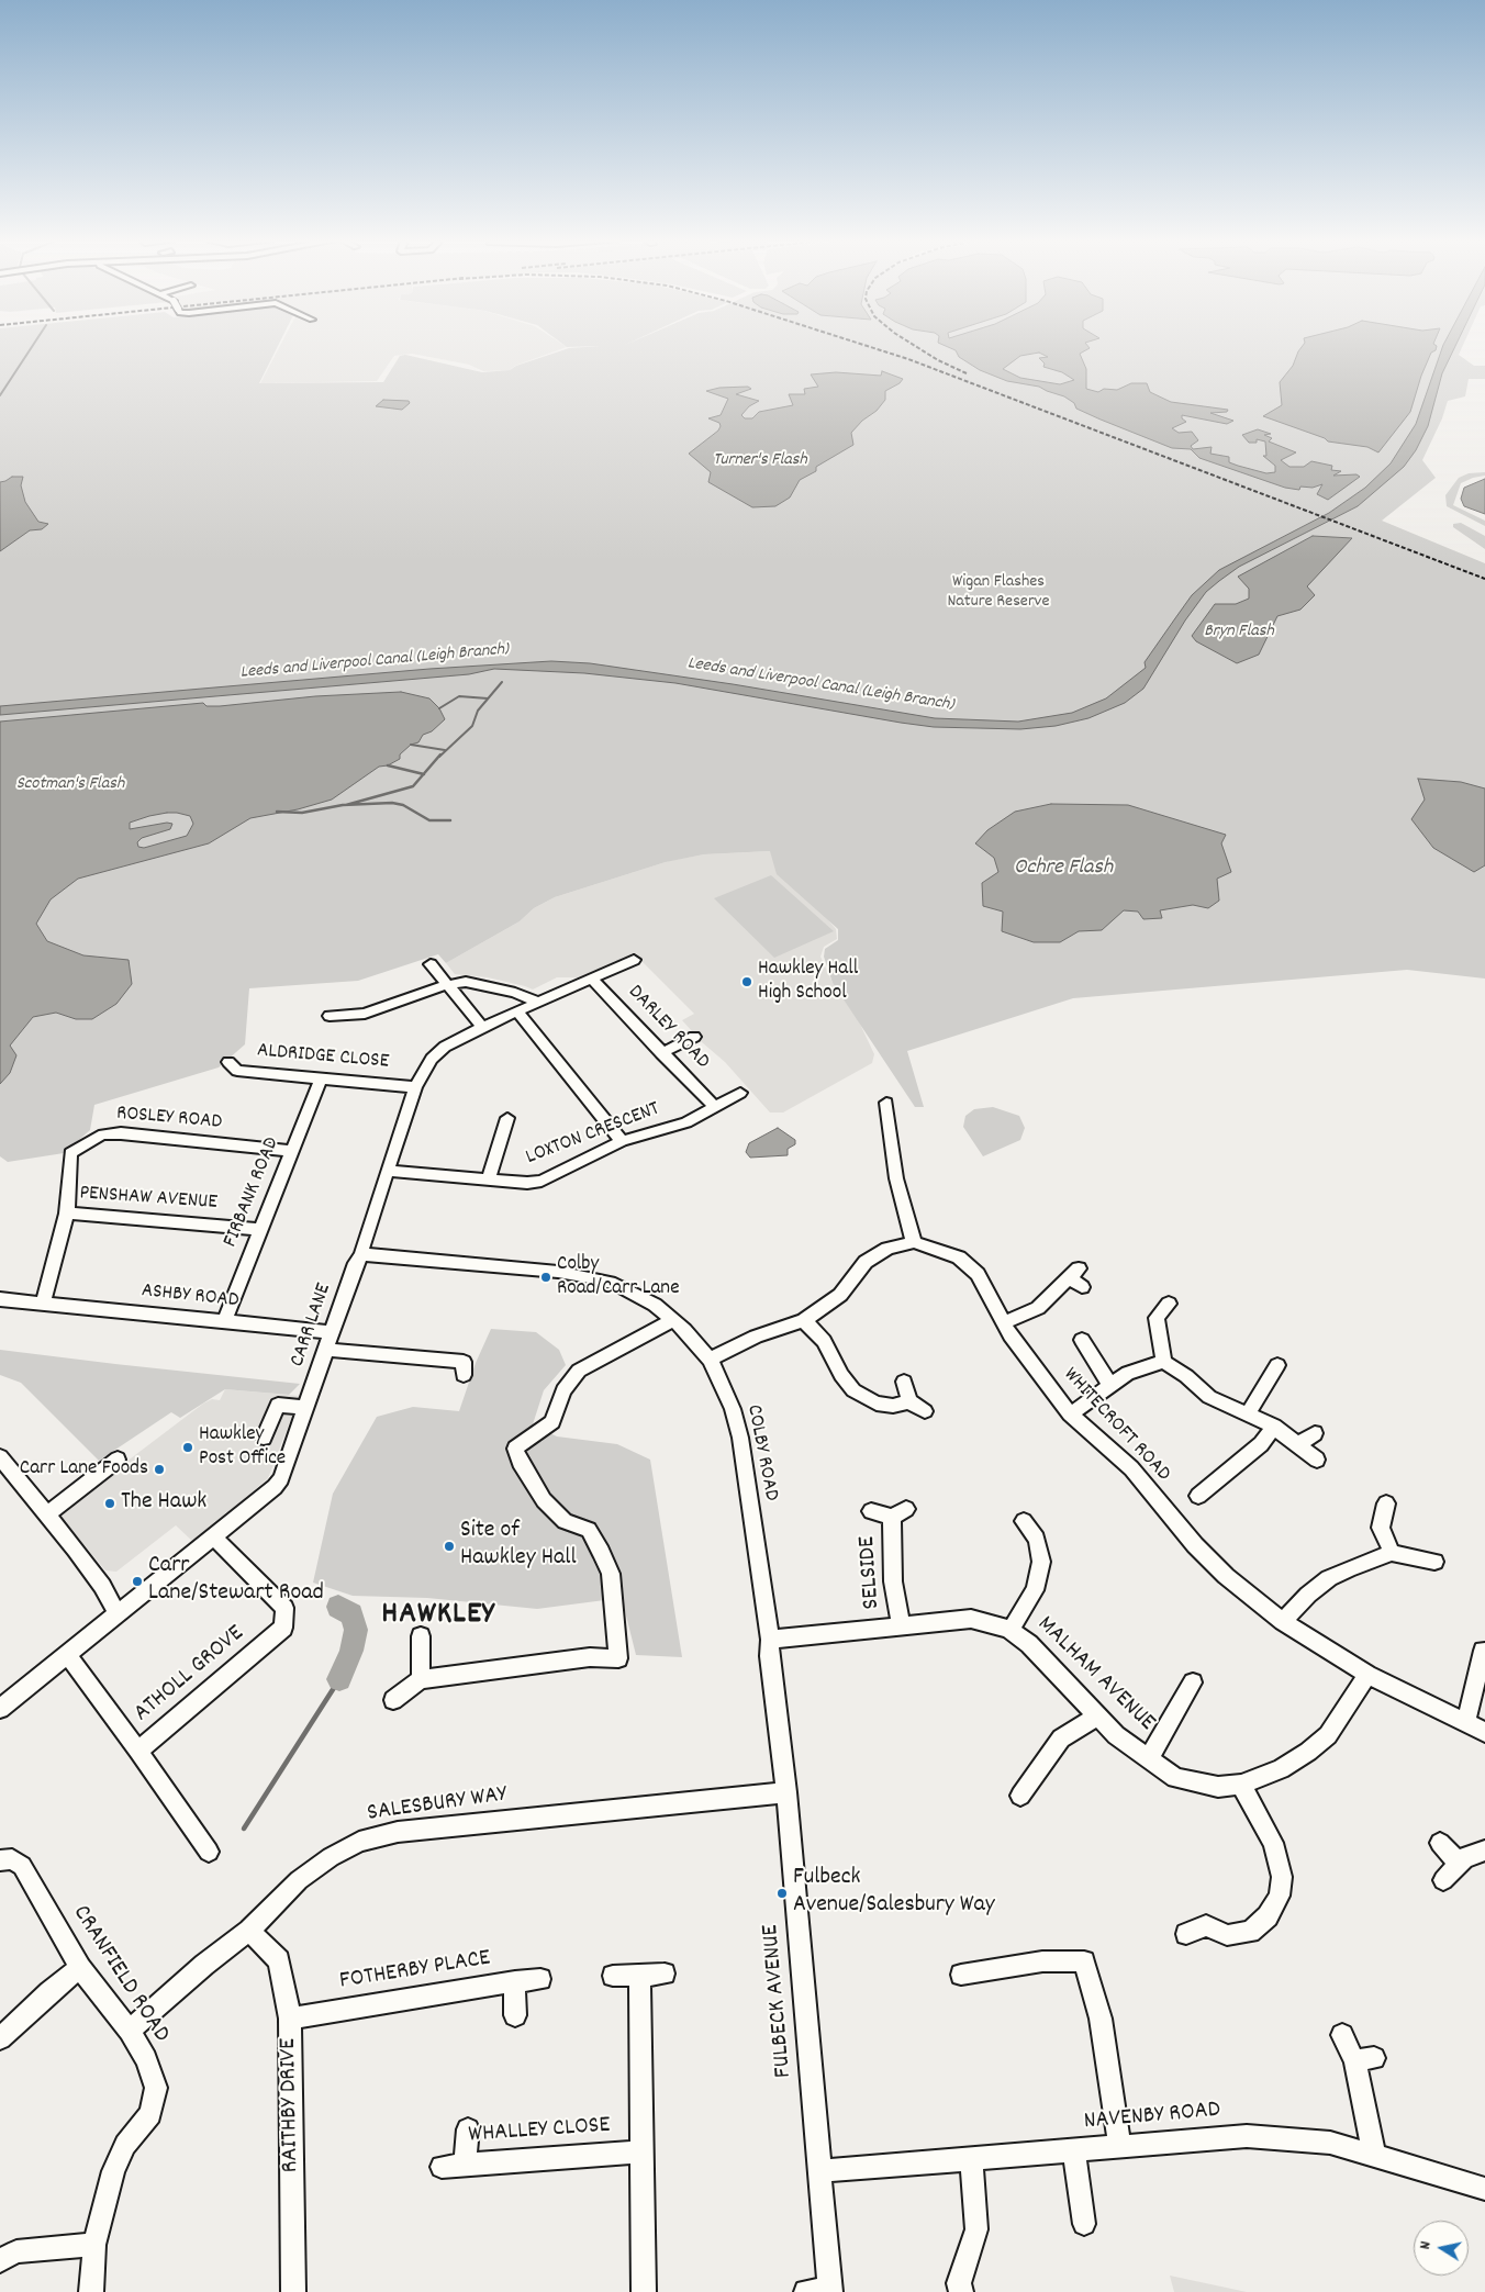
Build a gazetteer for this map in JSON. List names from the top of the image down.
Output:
{
  "streets": {
    "street": [
      "DARLEY ROAD",
      "ALDRIDGE CLOSE",
      "ROSLEY ROAD",
      "LOXTON CRESCENT",
      "FIRBANK ROAD",
      "PENSHAW AVENUE",
      "ASHBY ROAD",
      "CARR LANE",
      "WHITECROFT ROAD",
      "COLBY ROAD",
      "SELSIDE",
      "ATHOLL GROVE",
      "MALHAM AVENUE",
      "SALESBURY WAY",
      "FOTHERBY PLACE",
      "CRANFIELD ROAD",
      "FULBECK AVENUE",
      "RAITHBY DRIVE",
      "NAVENBY ROAD",
      "WHALLEY CLOSE"
    ]
  },
  "crossings": [
    ["DARLEY ROAD", "LOXTON CRESCENT"],
    ["DARLEY ROAD", "CARR LANE"],
    ["ALDRIDGE CLOSE", "FIRBANK ROAD"],
    ["ALDRIDGE CLOSE", "CARR LANE"],
    ["ROSLEY ROAD", "FIRBANK ROAD"],
    ["ROSLEY ROAD", "PENSHAW AVENUE"],
    ["ROSLEY ROAD", "ASHBY ROAD"],
    ["LOXTON CRESCENT", "CARR LANE"],
    ["FIRBANK ROAD", "PENSHAW AVENUE"],
    ["FIRBANK ROAD", "ASHBY ROAD"],
    ["ASHBY ROAD", "CARR LANE"],
    ["CARR LANE", "COLBY ROAD"],
    ["CARR LANE", "ATHOLL GROVE"],
    ["WHITECROFT ROAD", "MALHAM AVENUE"],
    ["COLBY ROAD", "MALHAM AVENUE"],
    ["COLBY ROAD", "FULBECK AVENUE"],
    ["SELSIDE", "MALHAM AVENUE"],
    ["MALHAM AVENUE", "FULBECK AVENUE"],
    ["SALESBURY WAY", "CRANFIELD ROAD"],
    ["SALESBURY WAY", "FULBECK AVENUE"],
    ["SALESBURY WAY", "RAITHBY DRIVE"],
    ["FOTHERBY PLACE", "RAITHBY DRIVE"],
    ["FULBECK AVENUE", "NAVENBY ROAD"]
  ],
  "districts": ["HAWKLEY"],
  "water": [
    "Turner's Flash",
    "Bryn Flash",
    "Leeds and Liverpool Canal (Leigh Branch)",
    "Scotman's Flash",
    "Ochre Flash"
  ],
  "parks": ["Wigan Flashes Nature Reserve"],
  "places": [
    "Hawkley Hall High School",
    "Colby Road/Carr Lane",
    "Hawkley Post Office",
    "Carr Lane Foods",
    "The Hawk",
    "Site of Hawkley Hall",
    "Carr Lane/Stewart Road",
    "Fulbeck Avenue/Salesbury Way"
  ],
  "north": "left"
}
